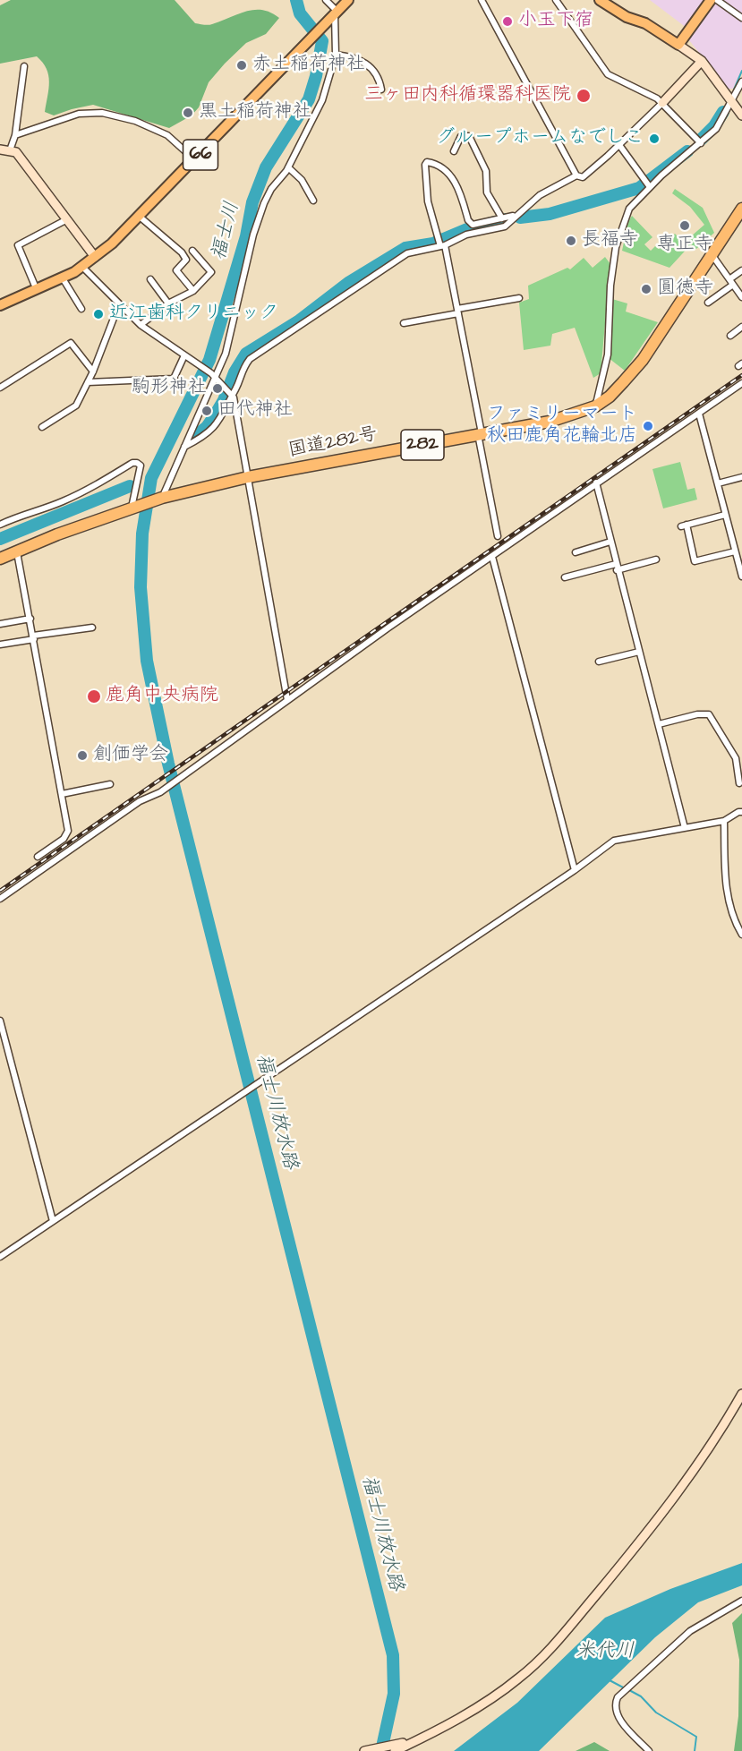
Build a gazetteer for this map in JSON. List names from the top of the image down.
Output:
{
  "streets": {
    "highway": ["国道282号", "282"],
    "main road": ["66"]
  },
  "water": ["福士川", "福士川放水路", "米代川"],
  "places": [
    "小玉下宿",
    "赤土稲荷神社",
    "三ヶ田内科循環器科医院",
    "黒土稲荷神社",
    "グループホームなでしこ",
    "専正寺",
    "長福寺",
    "圓徳寺",
    "近江歯科クリニック",
    "駒形神社",
    "田代神社",
    "ファミリーマート 秋田鹿角花輪北店",
    "鹿角中央病院",
    "創価学会"
  ]
}
